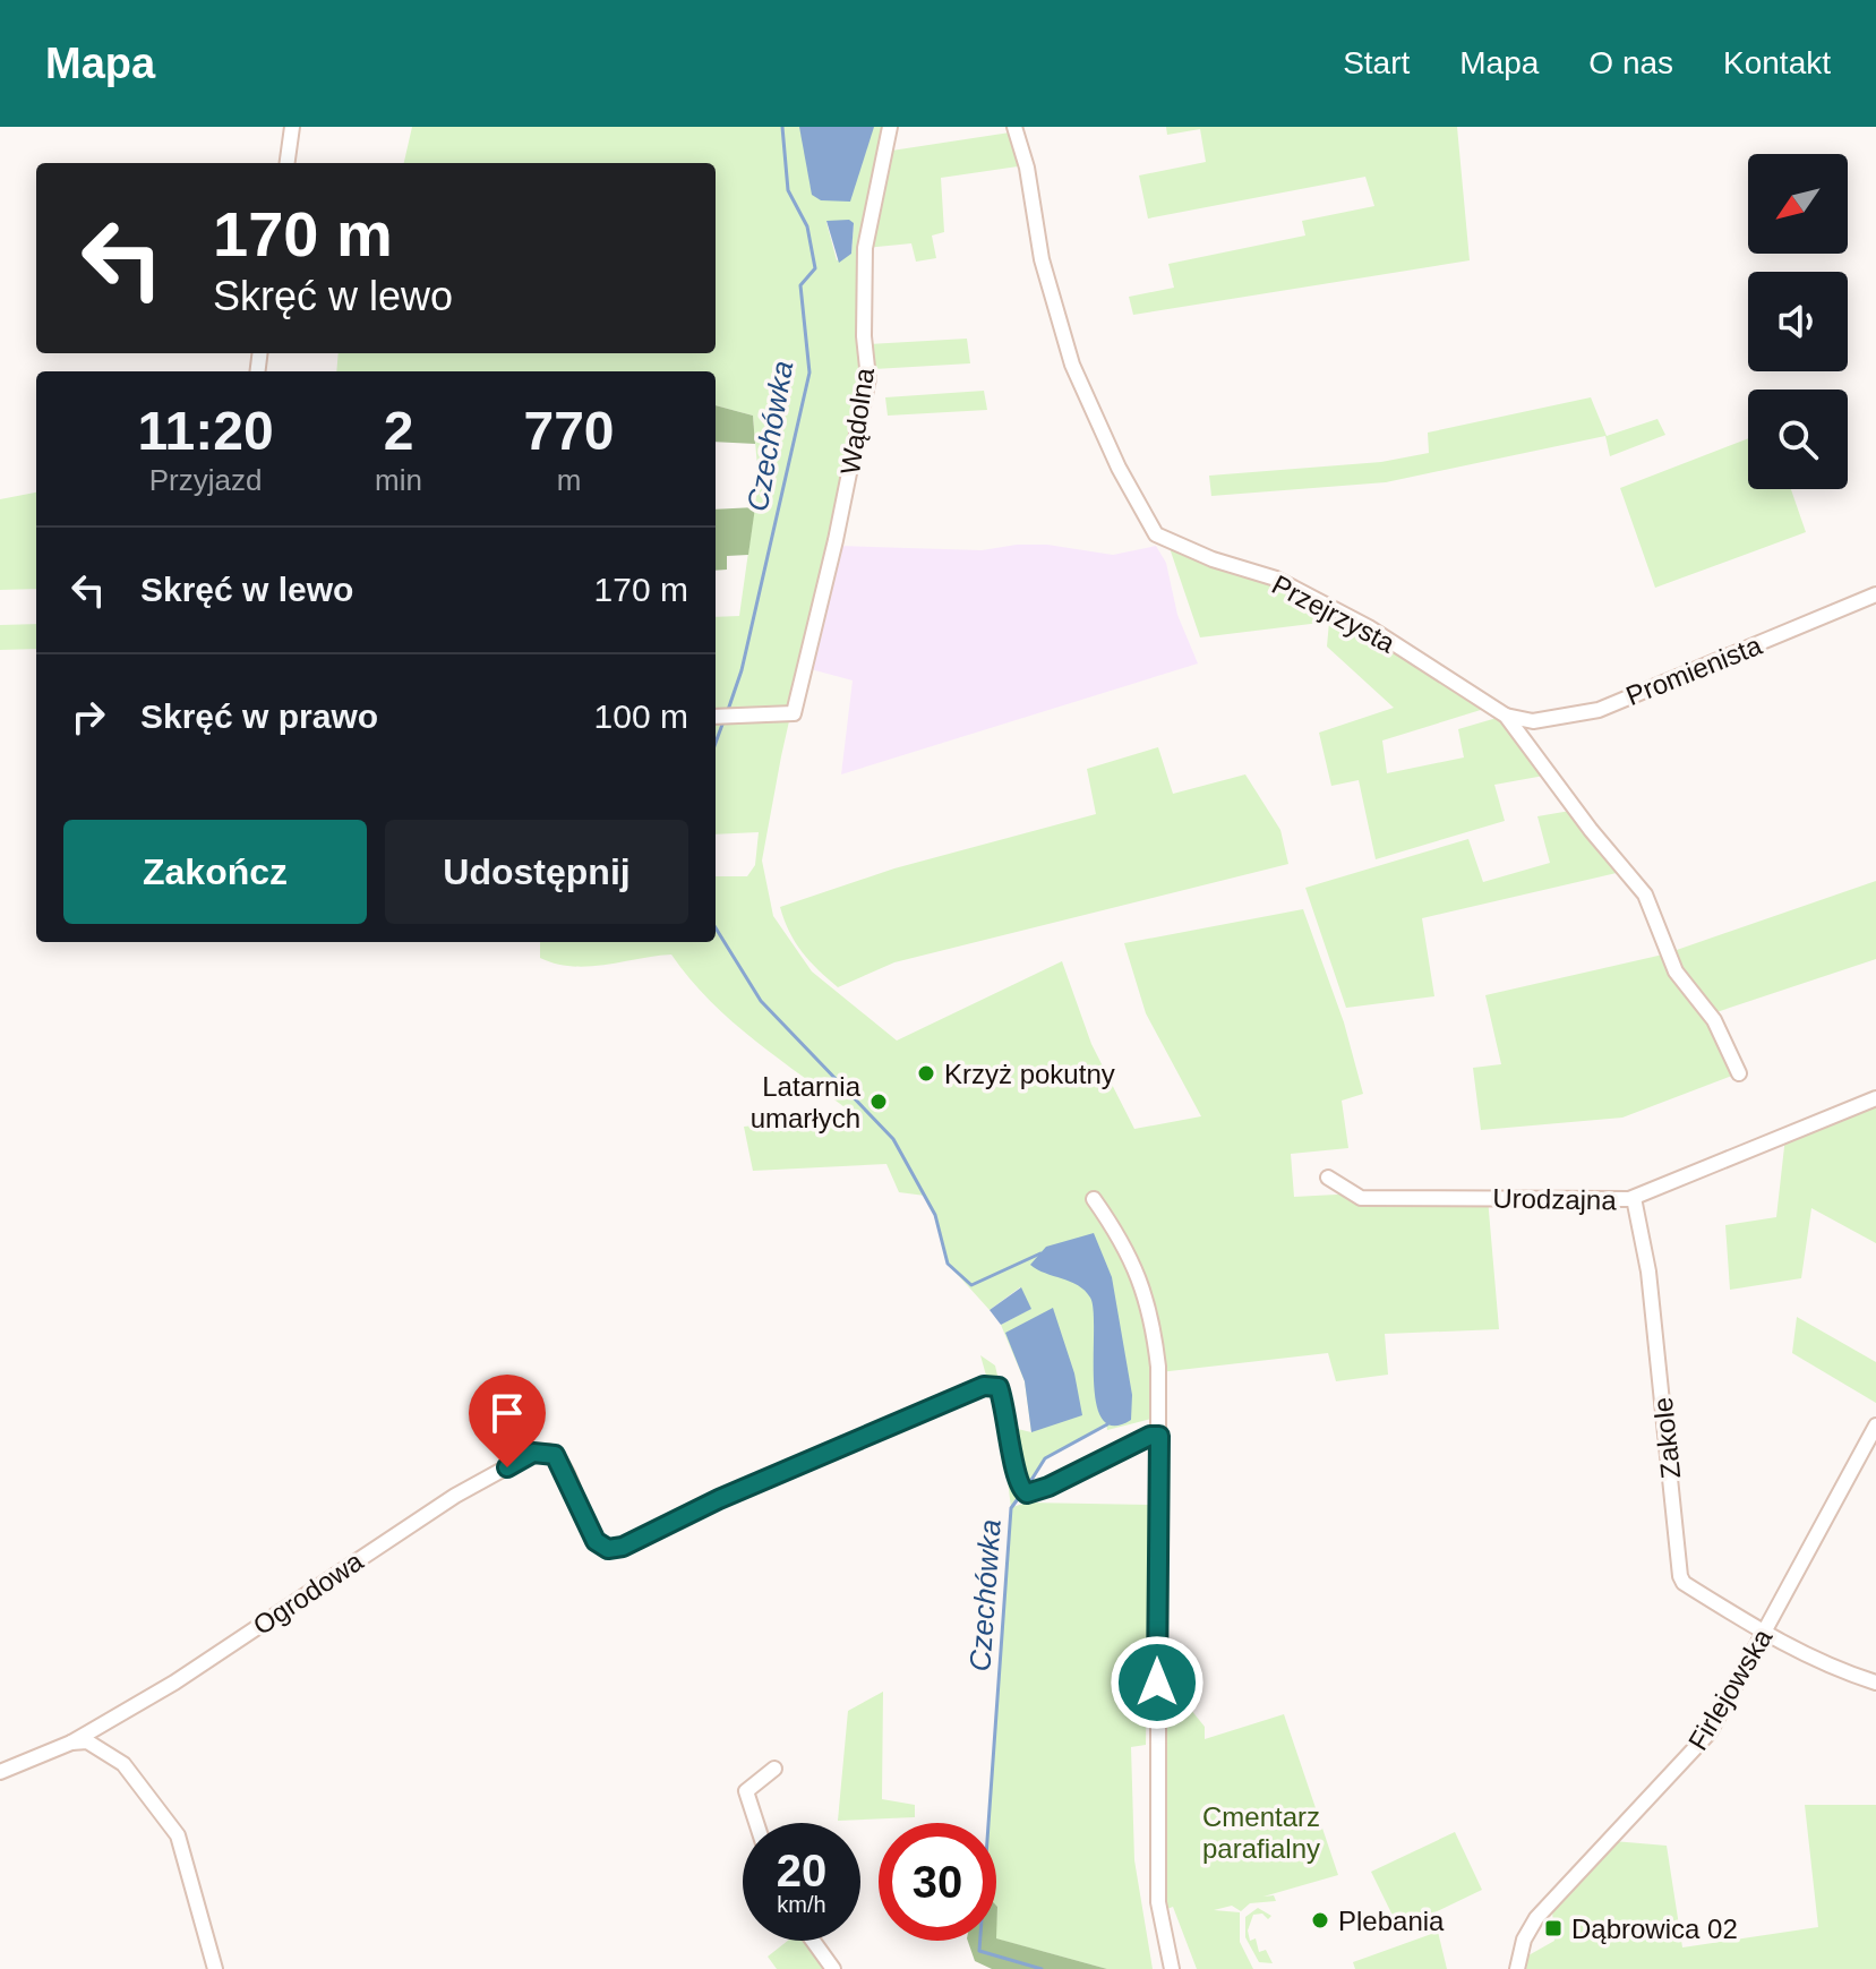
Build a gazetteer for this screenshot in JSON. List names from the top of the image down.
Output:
{
  "streets": {
    "street": [
      "Wądolna",
      "Przejrzysta",
      "Promienista",
      "Urodzajna",
      "Zakole",
      "Ogrodowa",
      "Firlejowska"
    ]
  },
  "crossings": [
    ["Przejrzysta", "Promienista"],
    ["Urodzajna", "Zakole"],
    ["Zakole", "Firlejowska"]
  ],
  "water": ["Czechówka"],
  "parks": ["Cmentarz parafialny"],
  "places": {
    "other": ["Krzyż pokutny", "Latarnia umarłych", "Plebania"],
    "transit": ["Dąbrowica 02"]
  },
  "north": "bottom left",
  "page": {
    "header": "Mapa",
    "nav": [
      "Start",
      "Mapa",
      "O nas",
      "Kontakt"
    ],
    "turn": ["170 m", "Skręć w lewo"],
    "eta": [
      "11:20",
      "Przyjazd",
      "2",
      "min",
      "770",
      "m"
    ],
    "list": [
      {
        "name": "Skręć w lewo",
        "value": "170 m"
      },
      {
        "name": "Skręć w prawo",
        "value": "100 m"
      }
    ],
    "buttons": ["Zakończ", "Udostępnij"],
    "speed": "20 km/h",
    "limit": "30"
  }
}
